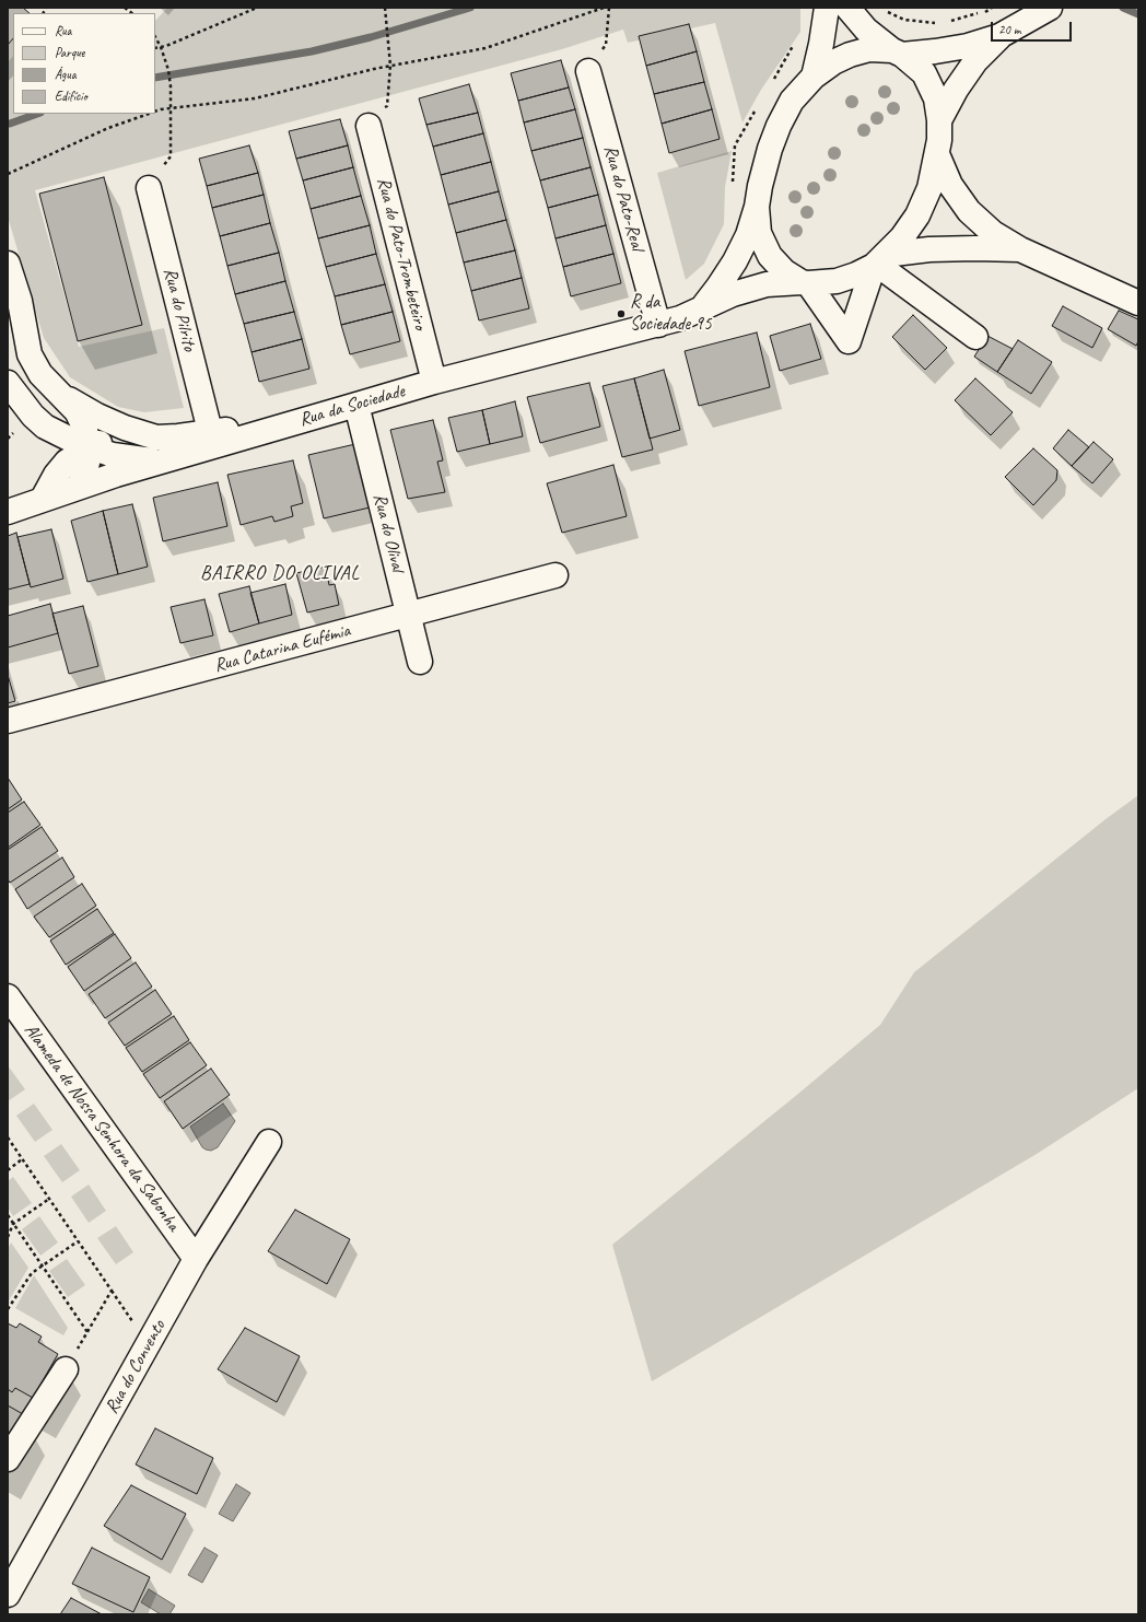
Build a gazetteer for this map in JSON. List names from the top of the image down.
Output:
{
  "streets": {
    "street": [
      "Rua do Pato-Real",
      "Rua do Pato-Trombeteiro",
      "Rua do Pilrito",
      "Rua da Sociedade",
      "Rua do Olival",
      "Rua Catarina Eufémia",
      "Alameda de Nossa Senhora da Sabonha",
      "Rua do Convento"
    ]
  },
  "crossings": [
    ["Rua do Pato-Real", "Rua da Sociedade"],
    ["Rua do Pato-Trombeteiro", "Rua da Sociedade"],
    ["Rua da Sociedade", "Rua do Olival"],
    ["Rua do Olival", "Rua Catarina Eufémia"],
    ["Alameda de Nossa Senhora da Sabonha", "Rua do Convento"]
  ],
  "districts": ["BAIRRO DO OLIVAL"],
  "places": ["R da Sociedade 95"],
  "legend": [
    "Rua",
    "Parque",
    "Água",
    "Edifício"
  ],
  "scale_bar": "20 m"
}
